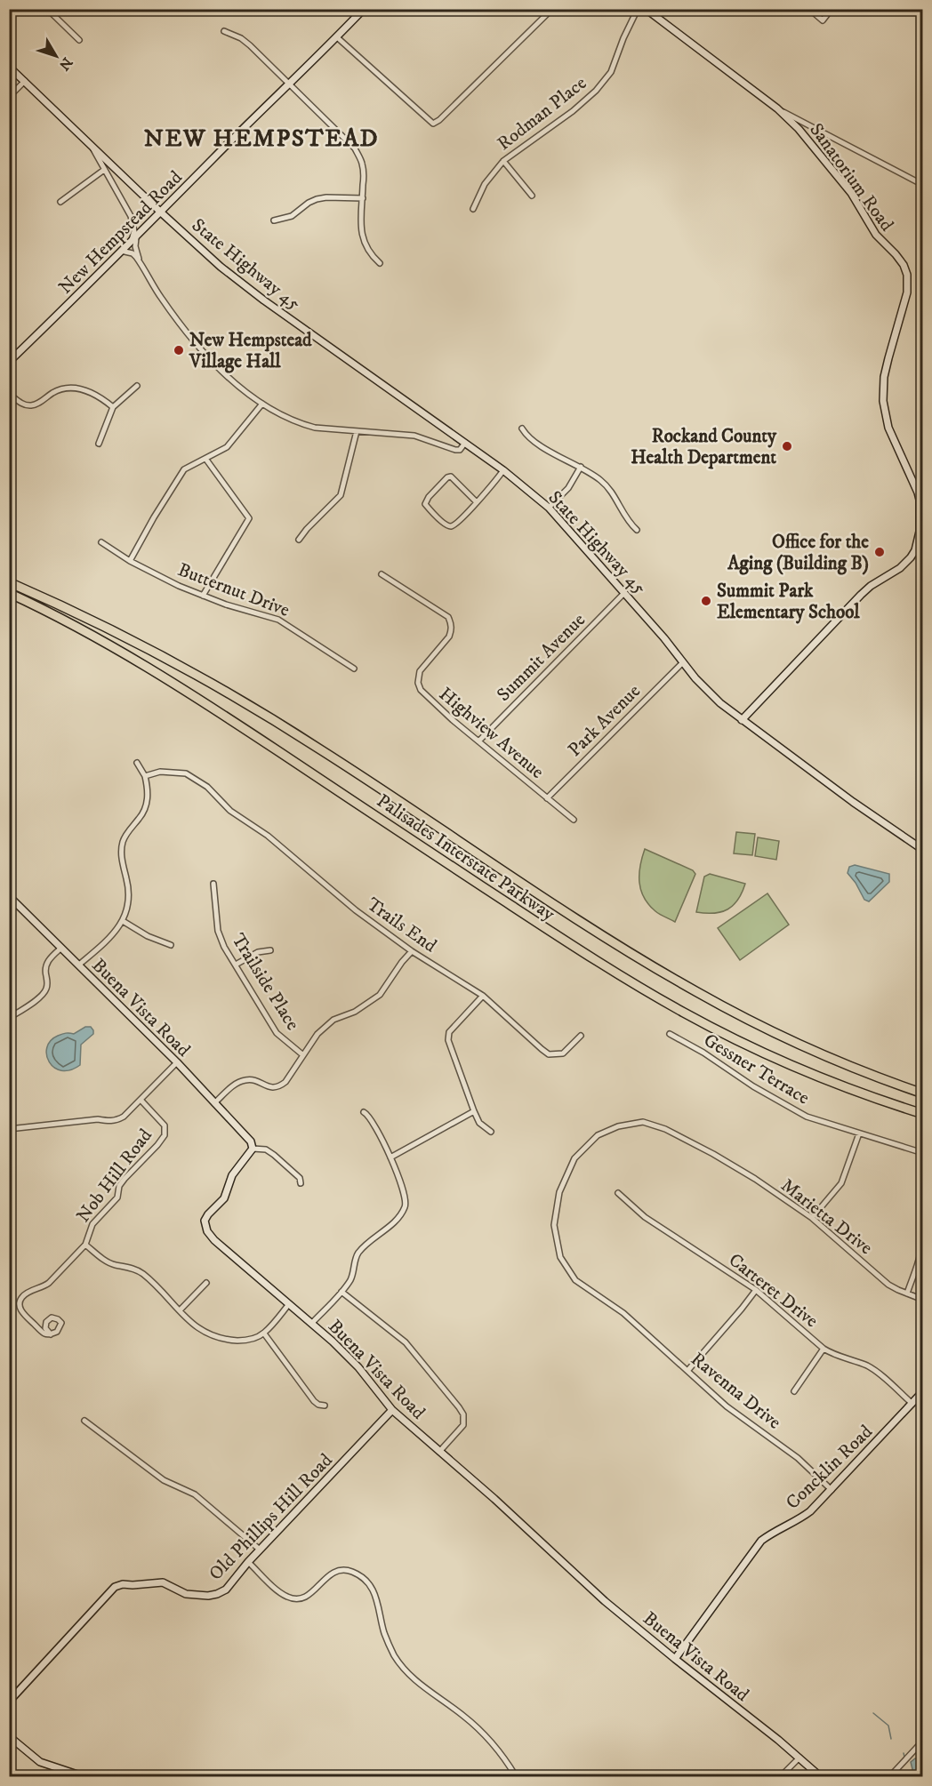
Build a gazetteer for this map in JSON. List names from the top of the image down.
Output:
{
  "streets": {
    "highway": ["Palisades Interstate Parkway"],
    "street": [
      "Rodman Place",
      "Sanatorium Road",
      "New Hempstead Road",
      "State Highway 45",
      "Butternut Drive",
      "Summit Avenue",
      "Park Avenue",
      "Highview Avenue",
      "Trails End",
      "Trailside Place",
      "Buena Vista Road",
      "Gessner Terrace",
      "Nob Hill Road",
      "Marietta Drive",
      "Carteret Drive",
      "Ravenna Drive",
      "Concklin Road",
      "Old Phillips Hill Road"
    ]
  },
  "crossings": [
    ["Sanatorium Road", "State Highway 45"],
    ["New Hempstead Road", "State Highway 45"],
    ["State Highway 45", "Summit Avenue"],
    ["State Highway 45", "Park Avenue"],
    ["Summit Avenue", "Highview Avenue"],
    ["Park Avenue", "Highview Avenue"],
    ["Buena Vista Road", "Concklin Road"],
    ["Buena Vista Road", "Old Phillips Hill Road"],
    ["Marietta Drive", "Ravenna Drive"],
    ["Carteret Drive", "Concklin Road"],
    ["Ravenna Drive", "Concklin Road"]
  ],
  "districts": ["NEW HEMPSTEAD"],
  "places": [
    "New Hempstead Village Hall",
    "Rockand County Health Department",
    "Office for the Aging (Building B)",
    "Summit Park Elementary School"
  ],
  "north": "bottom right"
}
